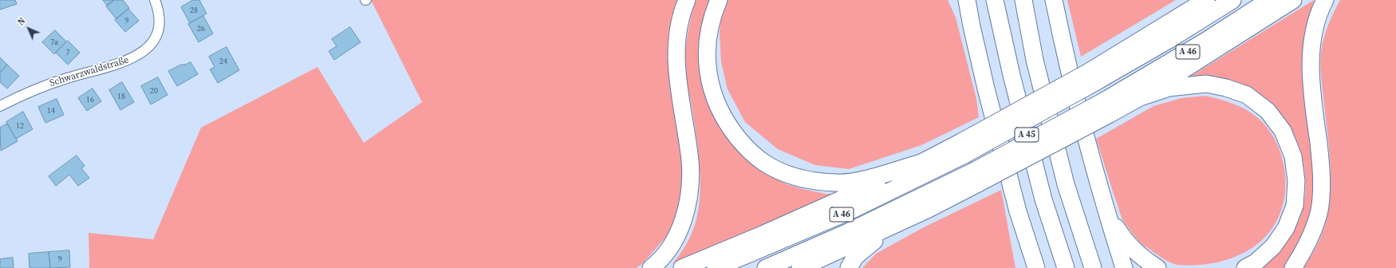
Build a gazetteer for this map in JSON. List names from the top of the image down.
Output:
{
  "streets": {
    "highway": ["A 46", "A 45"],
    "street": ["Schwarzwaldstraße"]
  },
  "house_numbers": [
    "28",
    "9",
    "26",
    "7a",
    "7",
    "24",
    "20",
    "18",
    "16",
    "14",
    "12",
    "9"
  ],
  "north": "top left"
}
